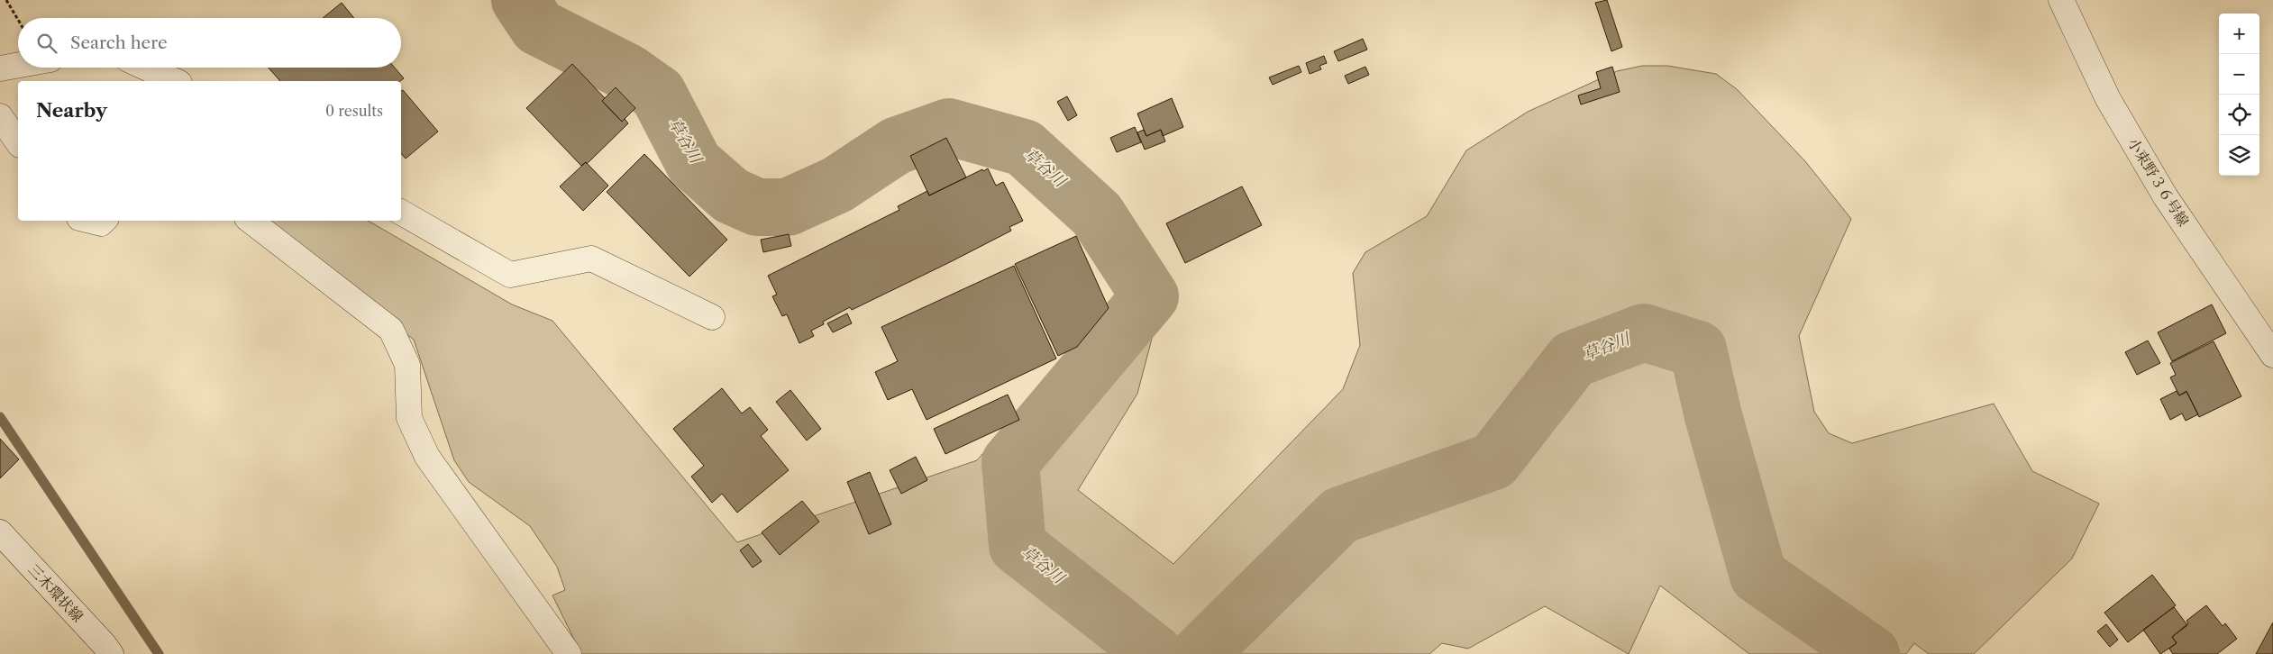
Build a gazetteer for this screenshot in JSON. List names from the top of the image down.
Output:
{
  "streets": {
    "street": ["小束野３６号線", "三木環状線"]
  },
  "water": ["草谷川"],
  "page": {
    "map_buttons": ["+", "−"],
    "search": "Search here",
    "heading": ["Nearby", "0 results"]
  }
}
